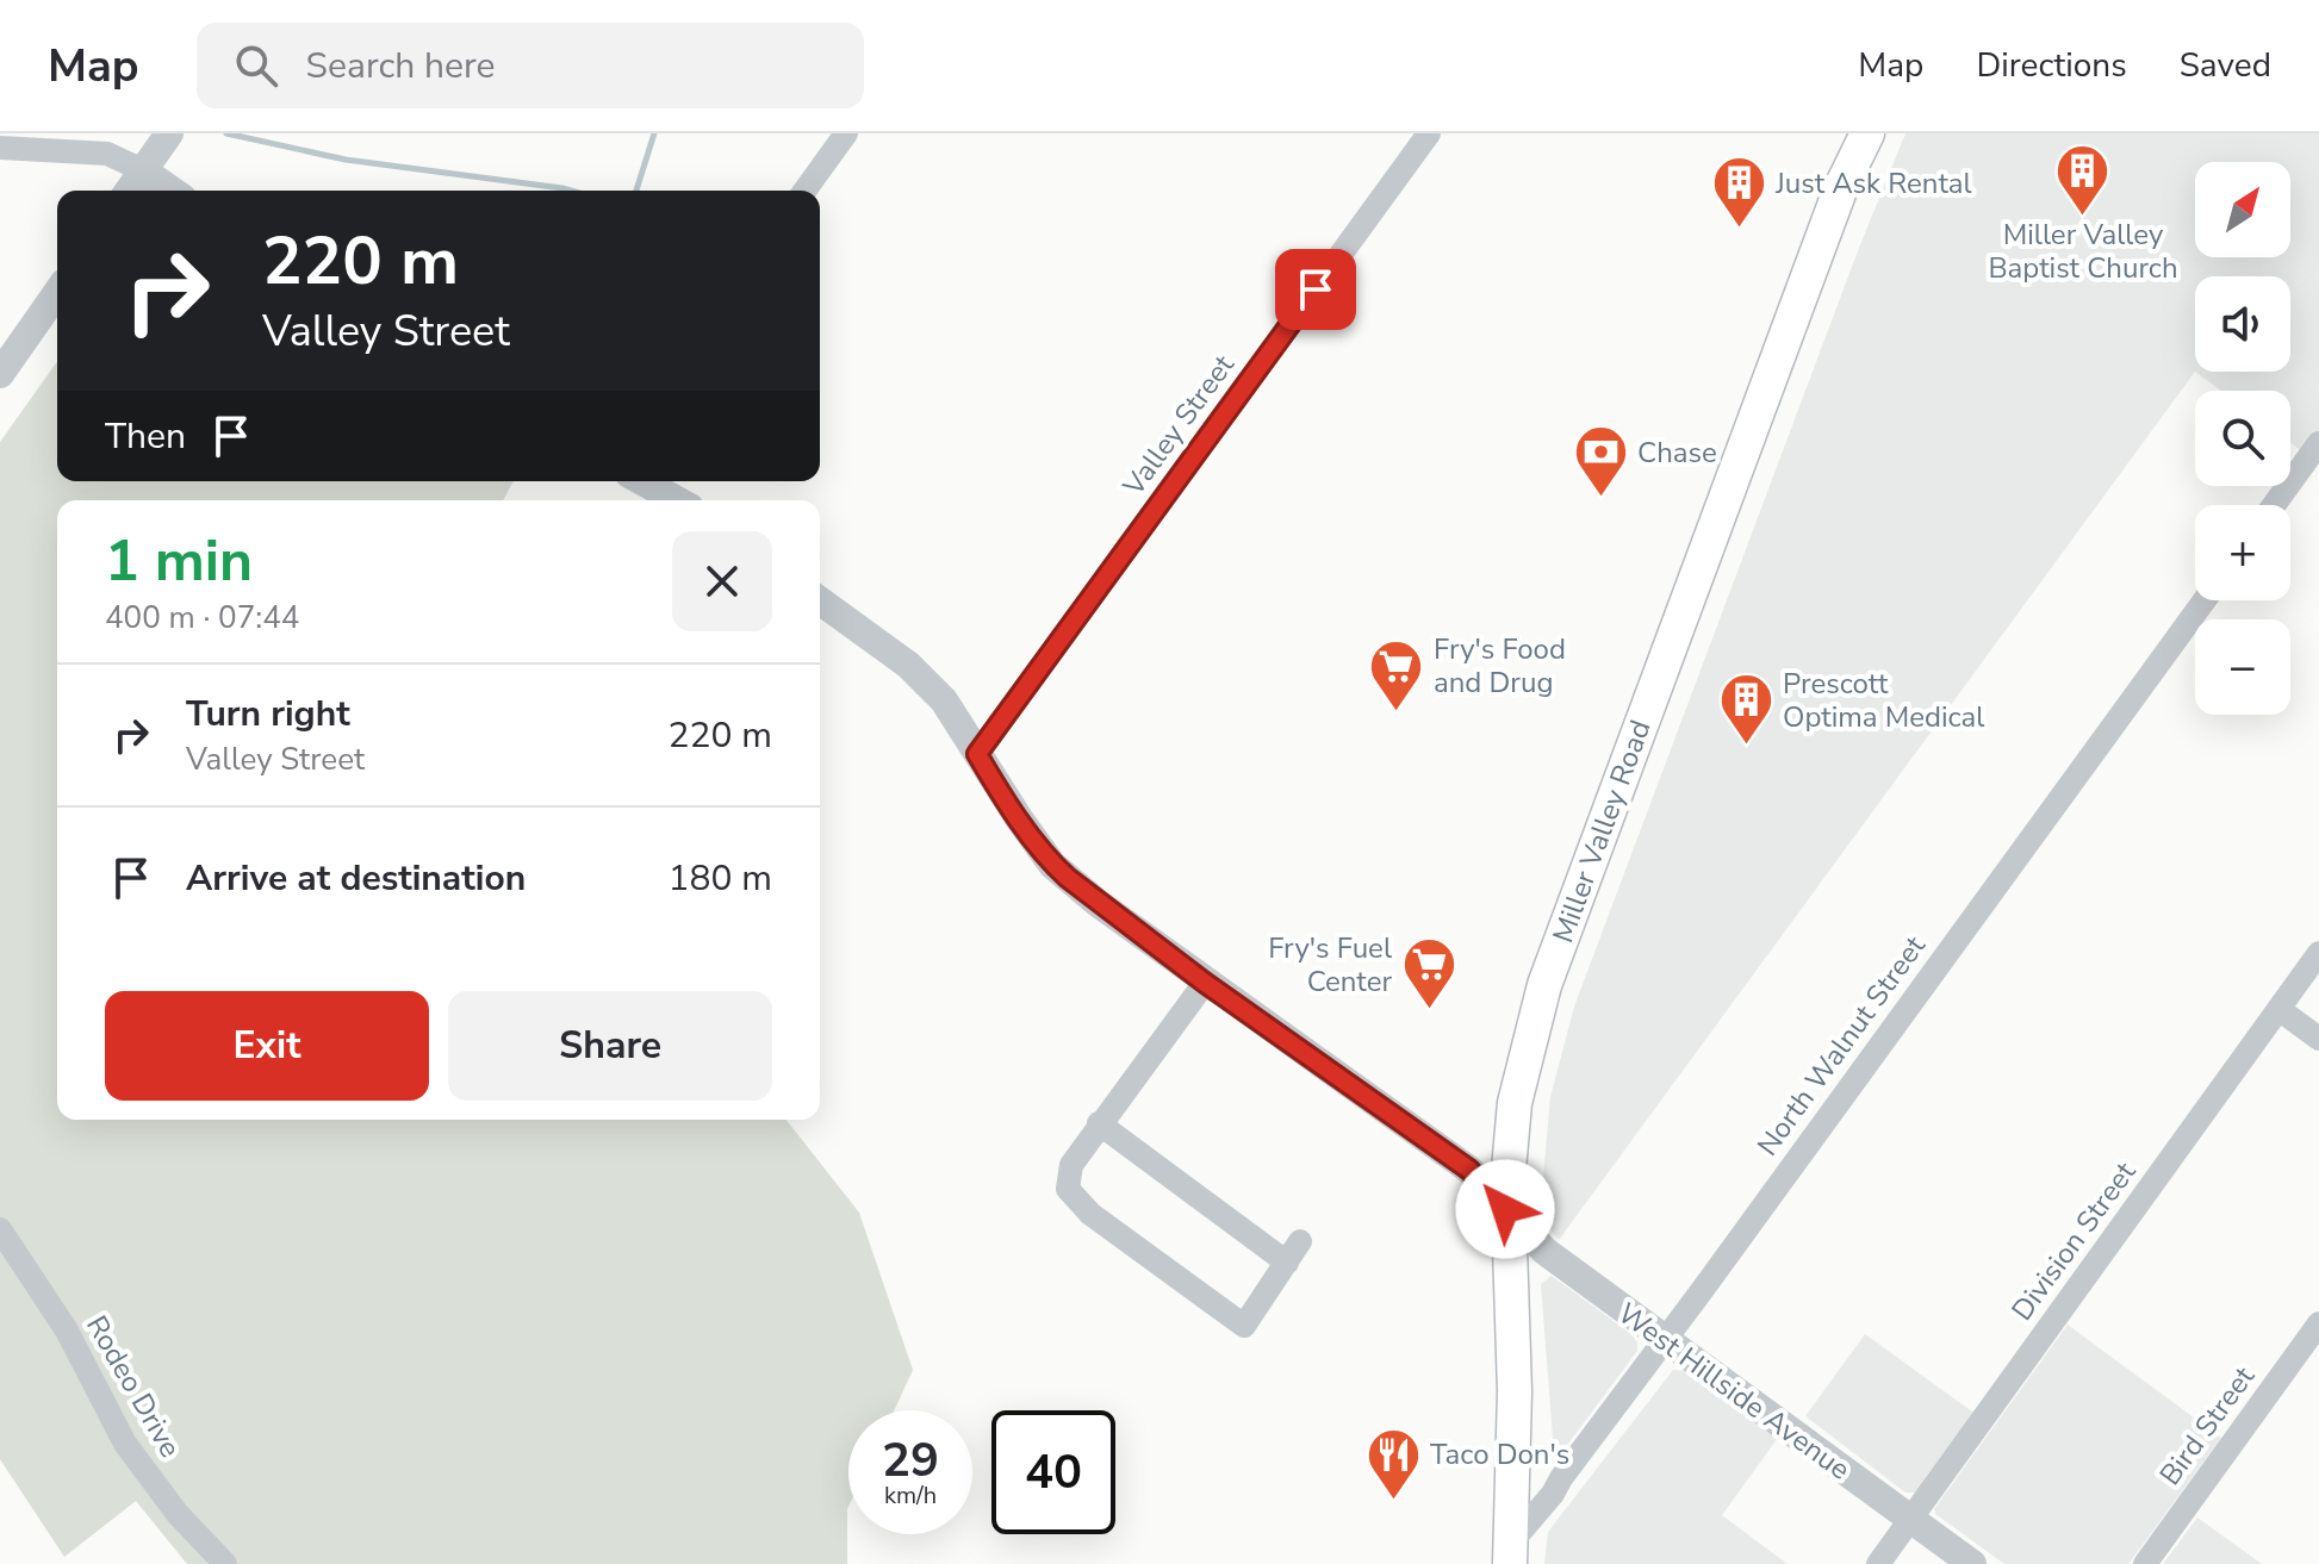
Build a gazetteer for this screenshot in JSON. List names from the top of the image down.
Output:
{
  "streets": {
    "main road": ["Miller Valley Road"],
    "street": [
      "Valley Street",
      "North Walnut Street",
      "Division Street",
      "Rodeo Drive",
      "West Hillside Avenue",
      "Bird Street"
    ]
  },
  "crossings": [
    ["Valley Street", "West Hillside Avenue"],
    ["Miller Valley Road", "North Walnut Street"],
    ["Miller Valley Road", "West Hillside Avenue"],
    ["North Walnut Street", "West Hillside Avenue"],
    ["Division Street", "West Hillside Avenue"]
  ],
  "places": {
    "building": ["Miller Valley Baptist Church", "Just Ask Rental", "Prescott Optima Medical"],
    "bank": ["Chase"],
    "supermarket": ["Fry's Food and Drug", "Fry's Fuel Center"],
    "restaurant": ["Taco Don's"]
  },
  "north": "top right",
  "page": {
    "header": "Map",
    "search": "Search here",
    "nav": ["Map", "Directions", "Saved"],
    "map_buttons": ["+", "−"],
    "turn": ["220 m", "Valley Street"],
    "then": "Then",
    "heading": ["1 min", "400 m · 07:44"],
    "list": [
      {
        "name": "Turn right",
        "note": "Valley Street",
        "value": "220 m"
      },
      {
        "name": "Arrive at destination",
        "value": "180 m"
      }
    ],
    "buttons": ["Exit", "Share"],
    "speed": "29 km/h",
    "limit": "40"
  }
}
